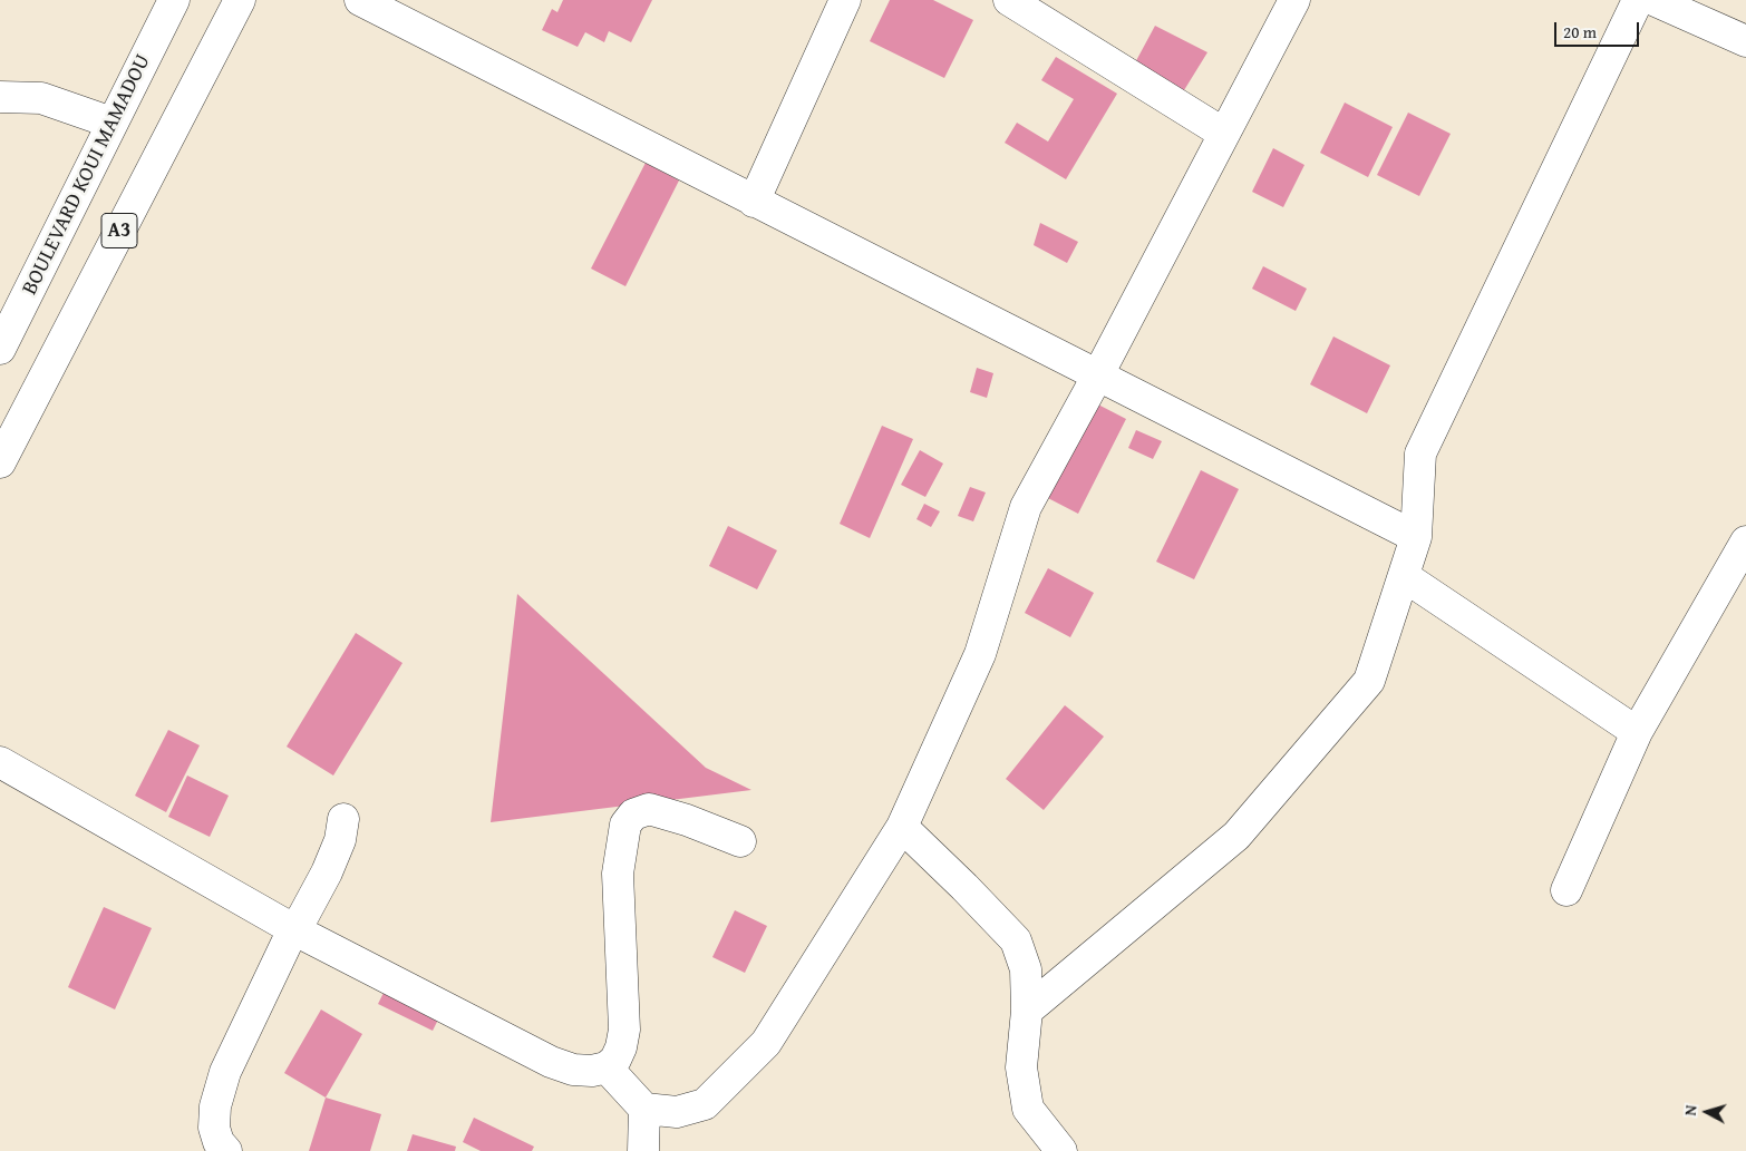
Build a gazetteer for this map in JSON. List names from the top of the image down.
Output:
{
  "streets": {
    "street": ["BOULEVARD KOUI MAMADOU", "A3"]
  },
  "scale_bar": "20 m",
  "north": "left"
}
